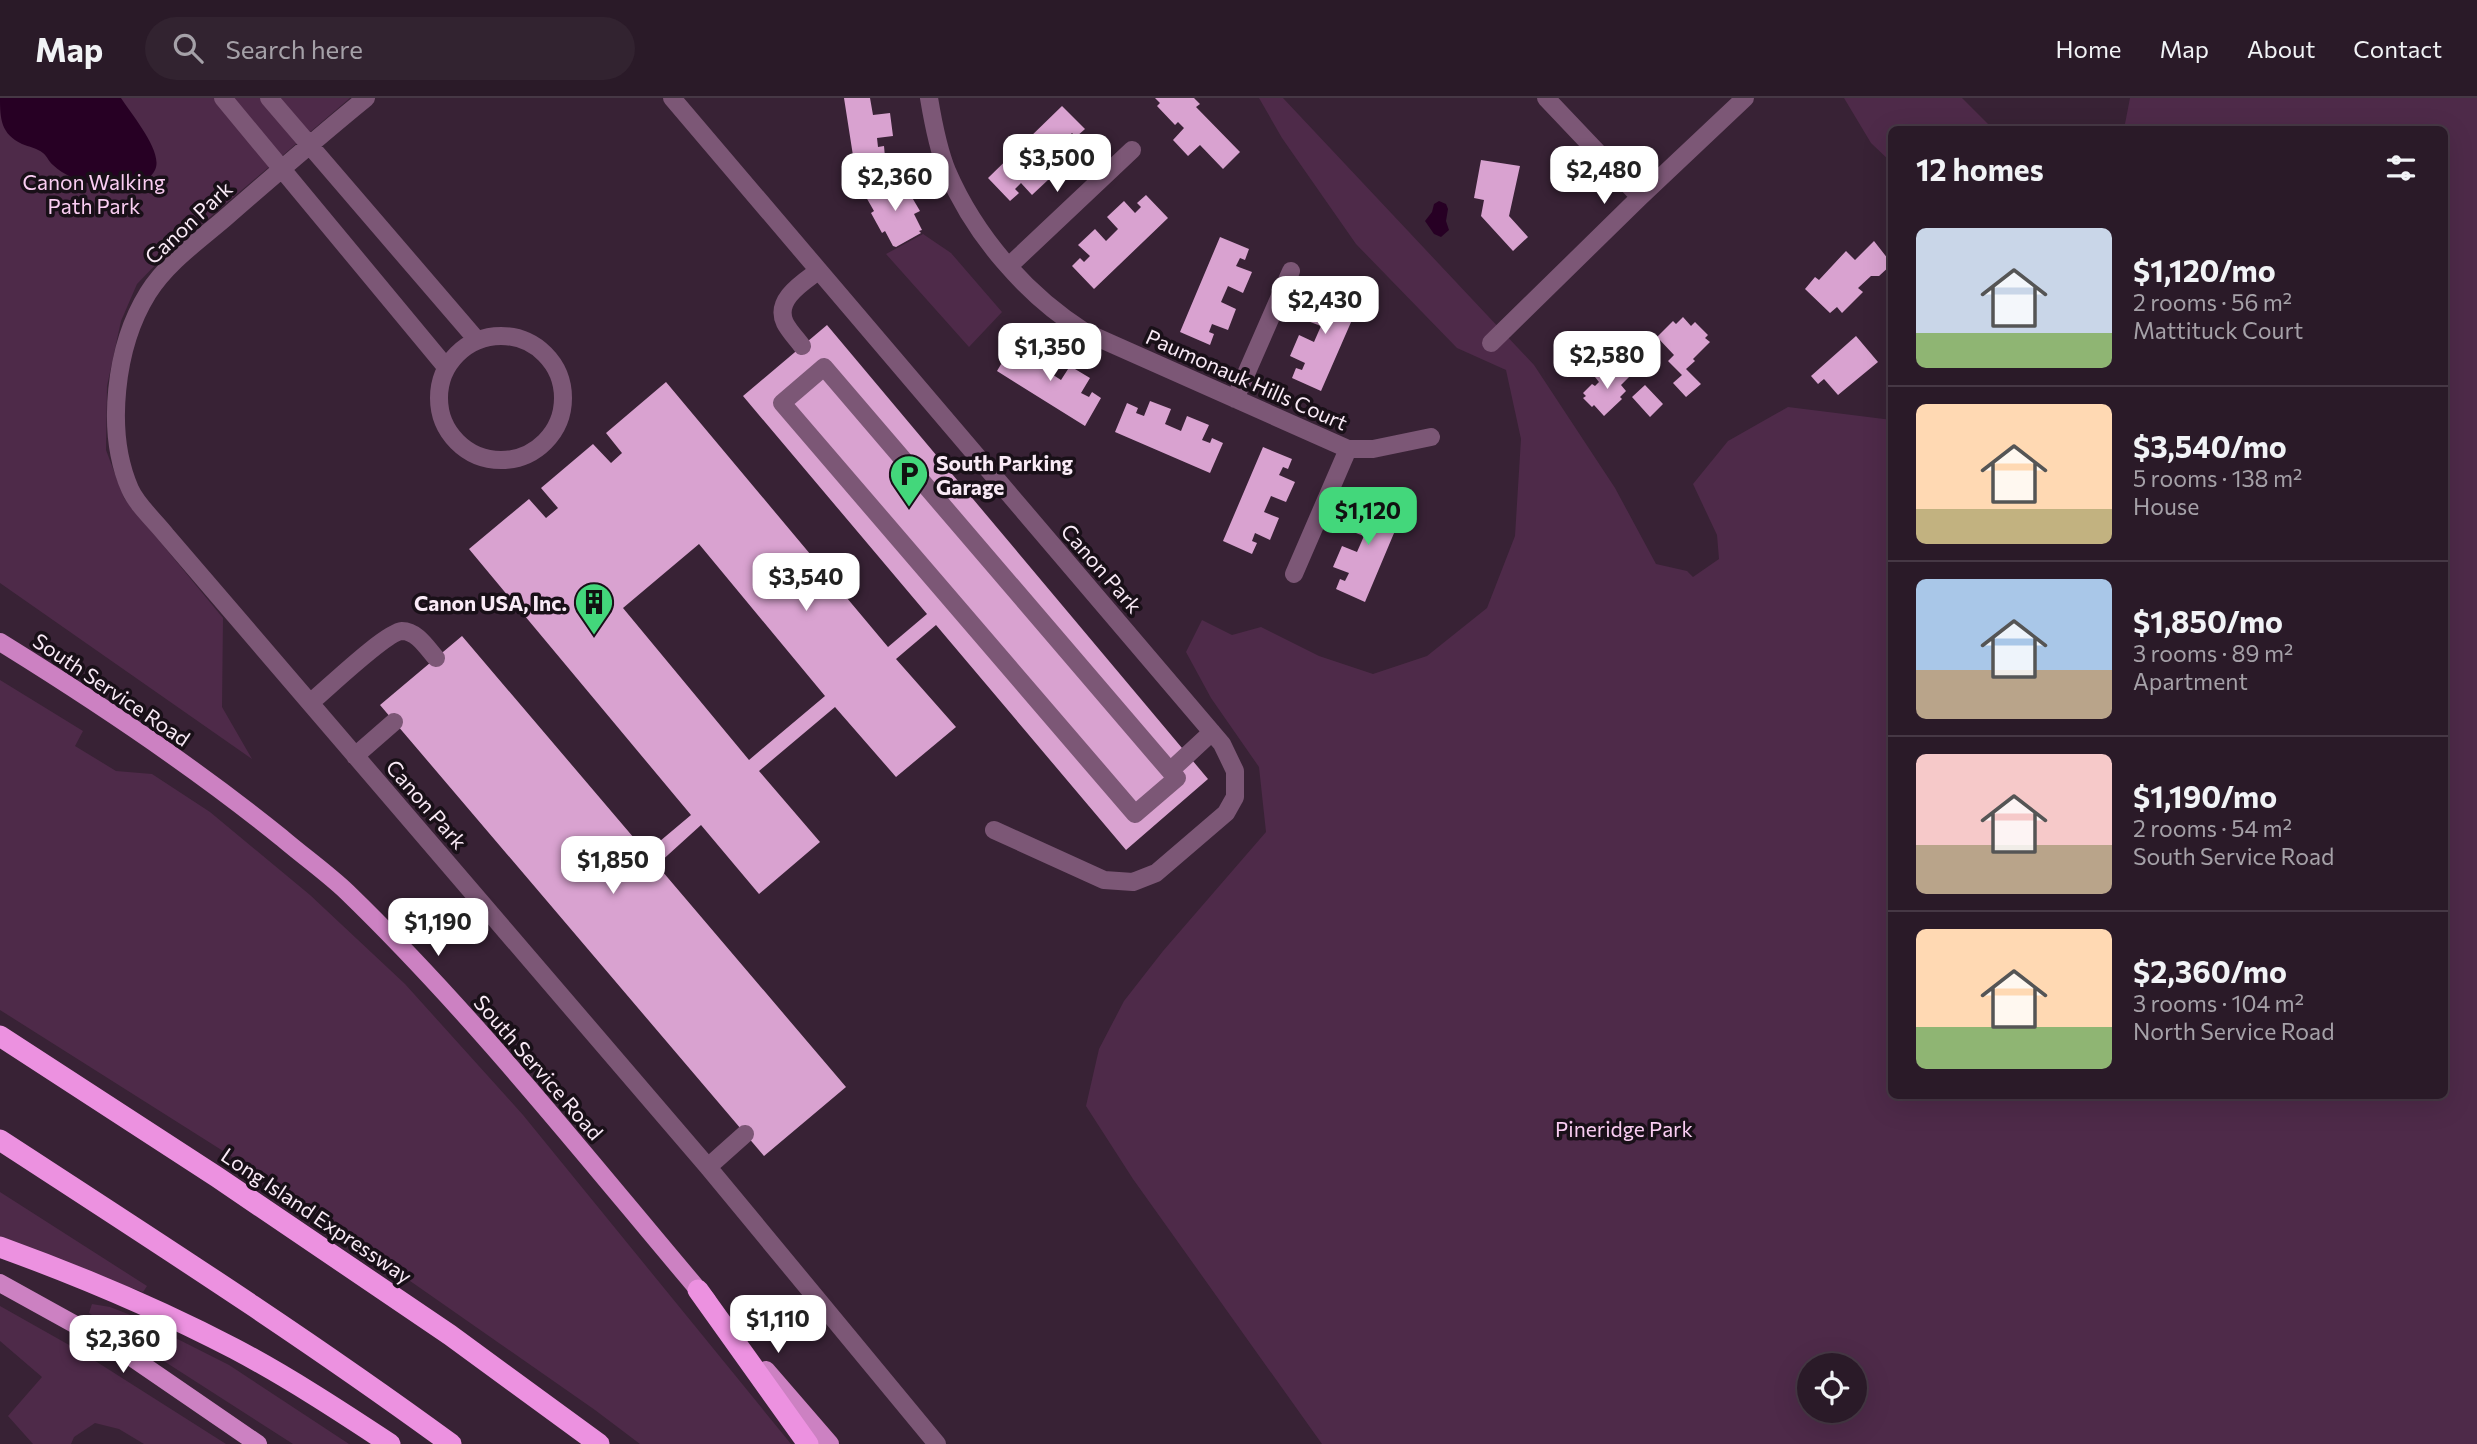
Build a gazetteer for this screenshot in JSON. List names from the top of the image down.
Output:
{
  "streets": {
    "highway": ["Long Island Expressway"],
    "main road": ["South Service Road"],
    "street": ["Canon Park", "Paumonauk Hills Court"]
  },
  "parks": ["Canon Walking Path Park", "Pineridge Park"],
  "places": {
    "parking": ["South Parking Garage"],
    "building": ["Canon USA, Inc."]
  },
  "page": {
    "header": "Map",
    "search": "Search here",
    "nav": [
      "Home",
      "Map",
      "About",
      "Contact"
    ],
    "heading": "12 homes",
    "price": [
      "$3,500",
      "$2,480",
      "$2,360",
      "$2,430",
      "$1,350",
      "$2,580",
      "$1,120",
      "$3,540",
      "$1,850",
      "$1,190",
      "$1,110",
      "$2,360"
    ],
    "list": [
      {
        "name": "$1,120/mo",
        "note": "2 rooms · 56 m² · Mattituck Court"
      },
      {
        "name": "$3,540/mo",
        "note": "5 rooms · 138 m² · House"
      },
      {
        "name": "$1,850/mo",
        "note": "3 rooms · 89 m² · Apartment"
      },
      {
        "name": "$1,190/mo",
        "note": "2 rooms · 54 m² · South Service Road"
      },
      {
        "name": "$2,360/mo",
        "note": "3 rooms · 104 m² · North Service Road"
      }
    ]
  }
}
